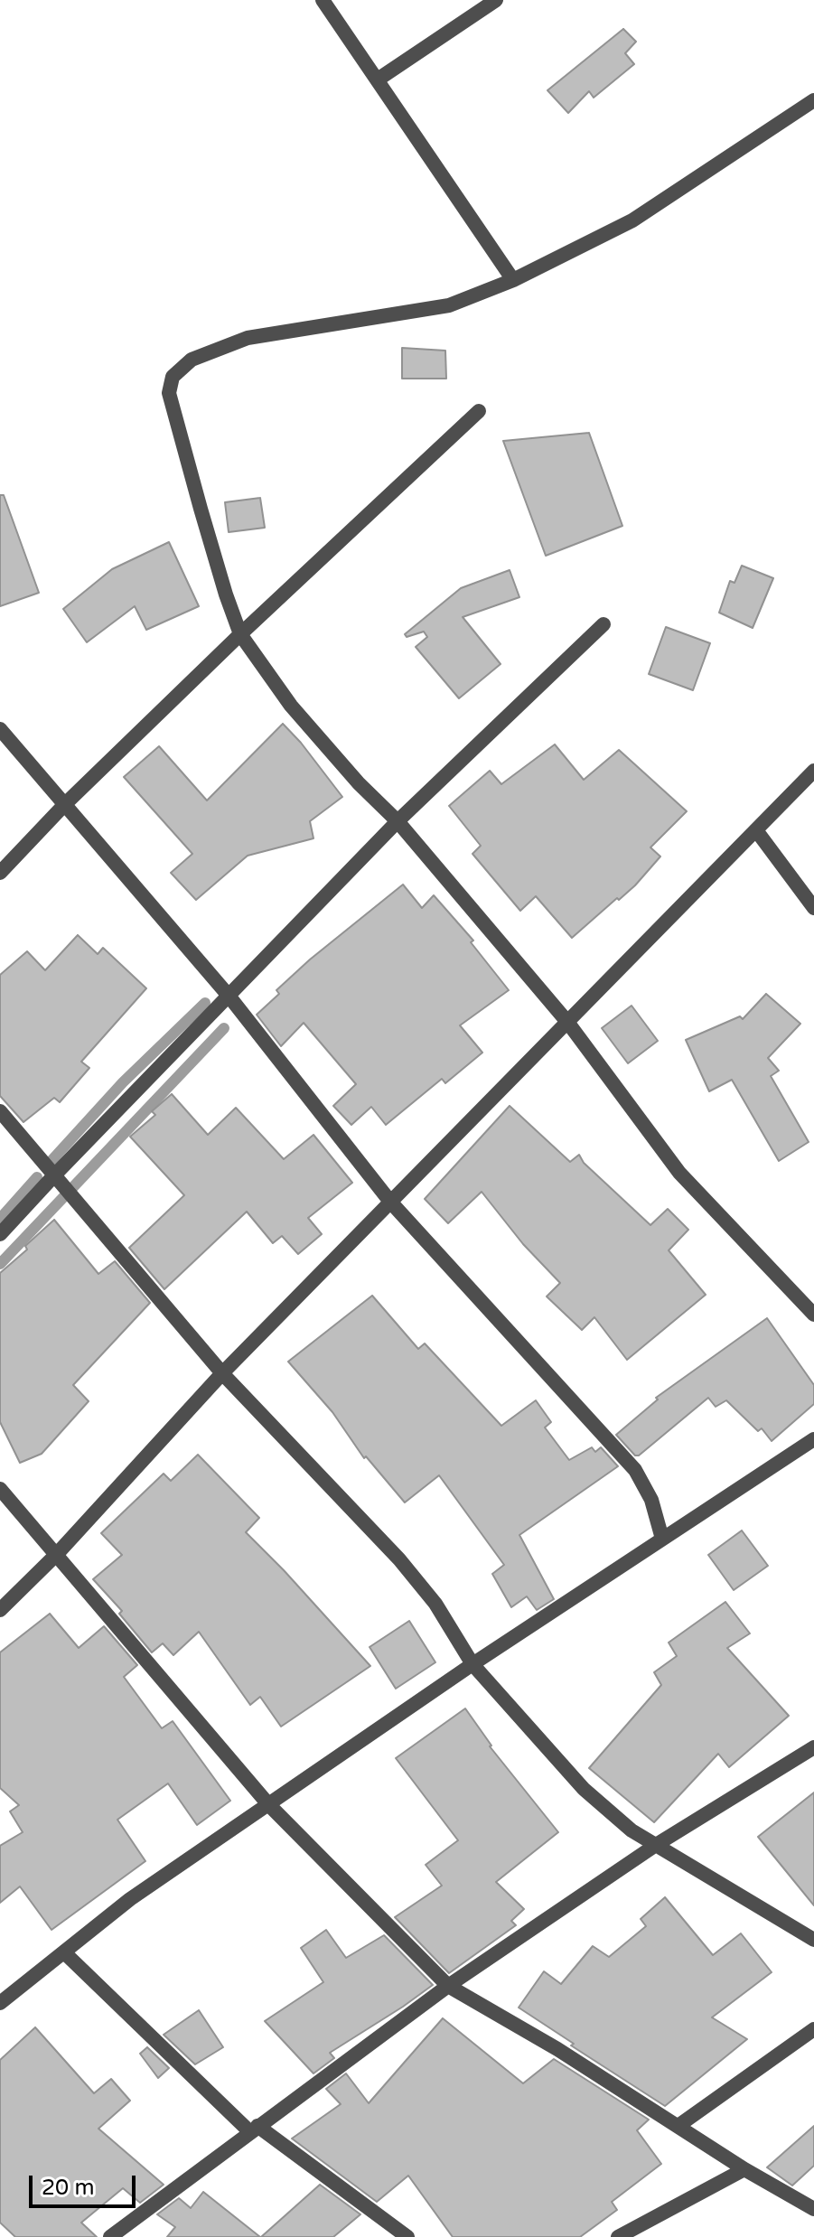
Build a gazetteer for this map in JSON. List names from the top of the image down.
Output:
{
  "scale_bar": "20 m"
}
